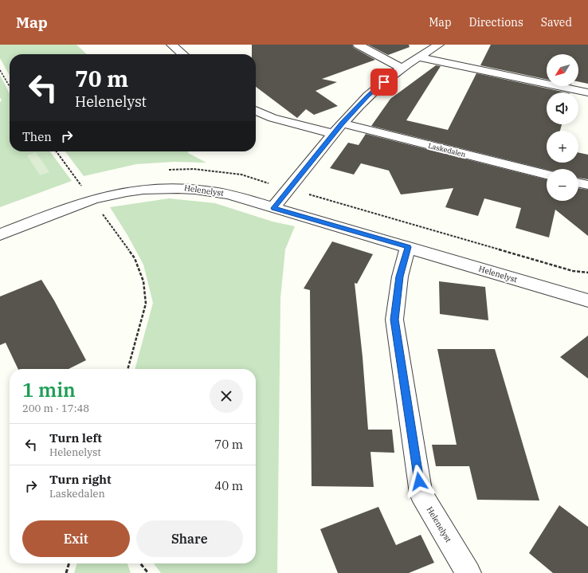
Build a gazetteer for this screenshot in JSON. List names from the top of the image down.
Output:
{
  "streets": {
    "street": ["Laskedalen", "Helenelyst"]
  },
  "north": "bottom left",
  "page": {
    "header": "Map",
    "nav": ["Map", "Directions", "Saved"],
    "map_buttons": ["+", "−"],
    "turn": ["70 m", "Helenelyst"],
    "then": "Then",
    "heading": ["1 min", "200 m · 17:48"],
    "list": [
      {
        "name": "Turn left",
        "note": "Helenelyst",
        "value": "70 m"
      },
      {
        "name": "Turn right",
        "note": "Laskedalen",
        "value": "40 m"
      }
    ],
    "buttons": ["Exit", "Share"]
  }
}
